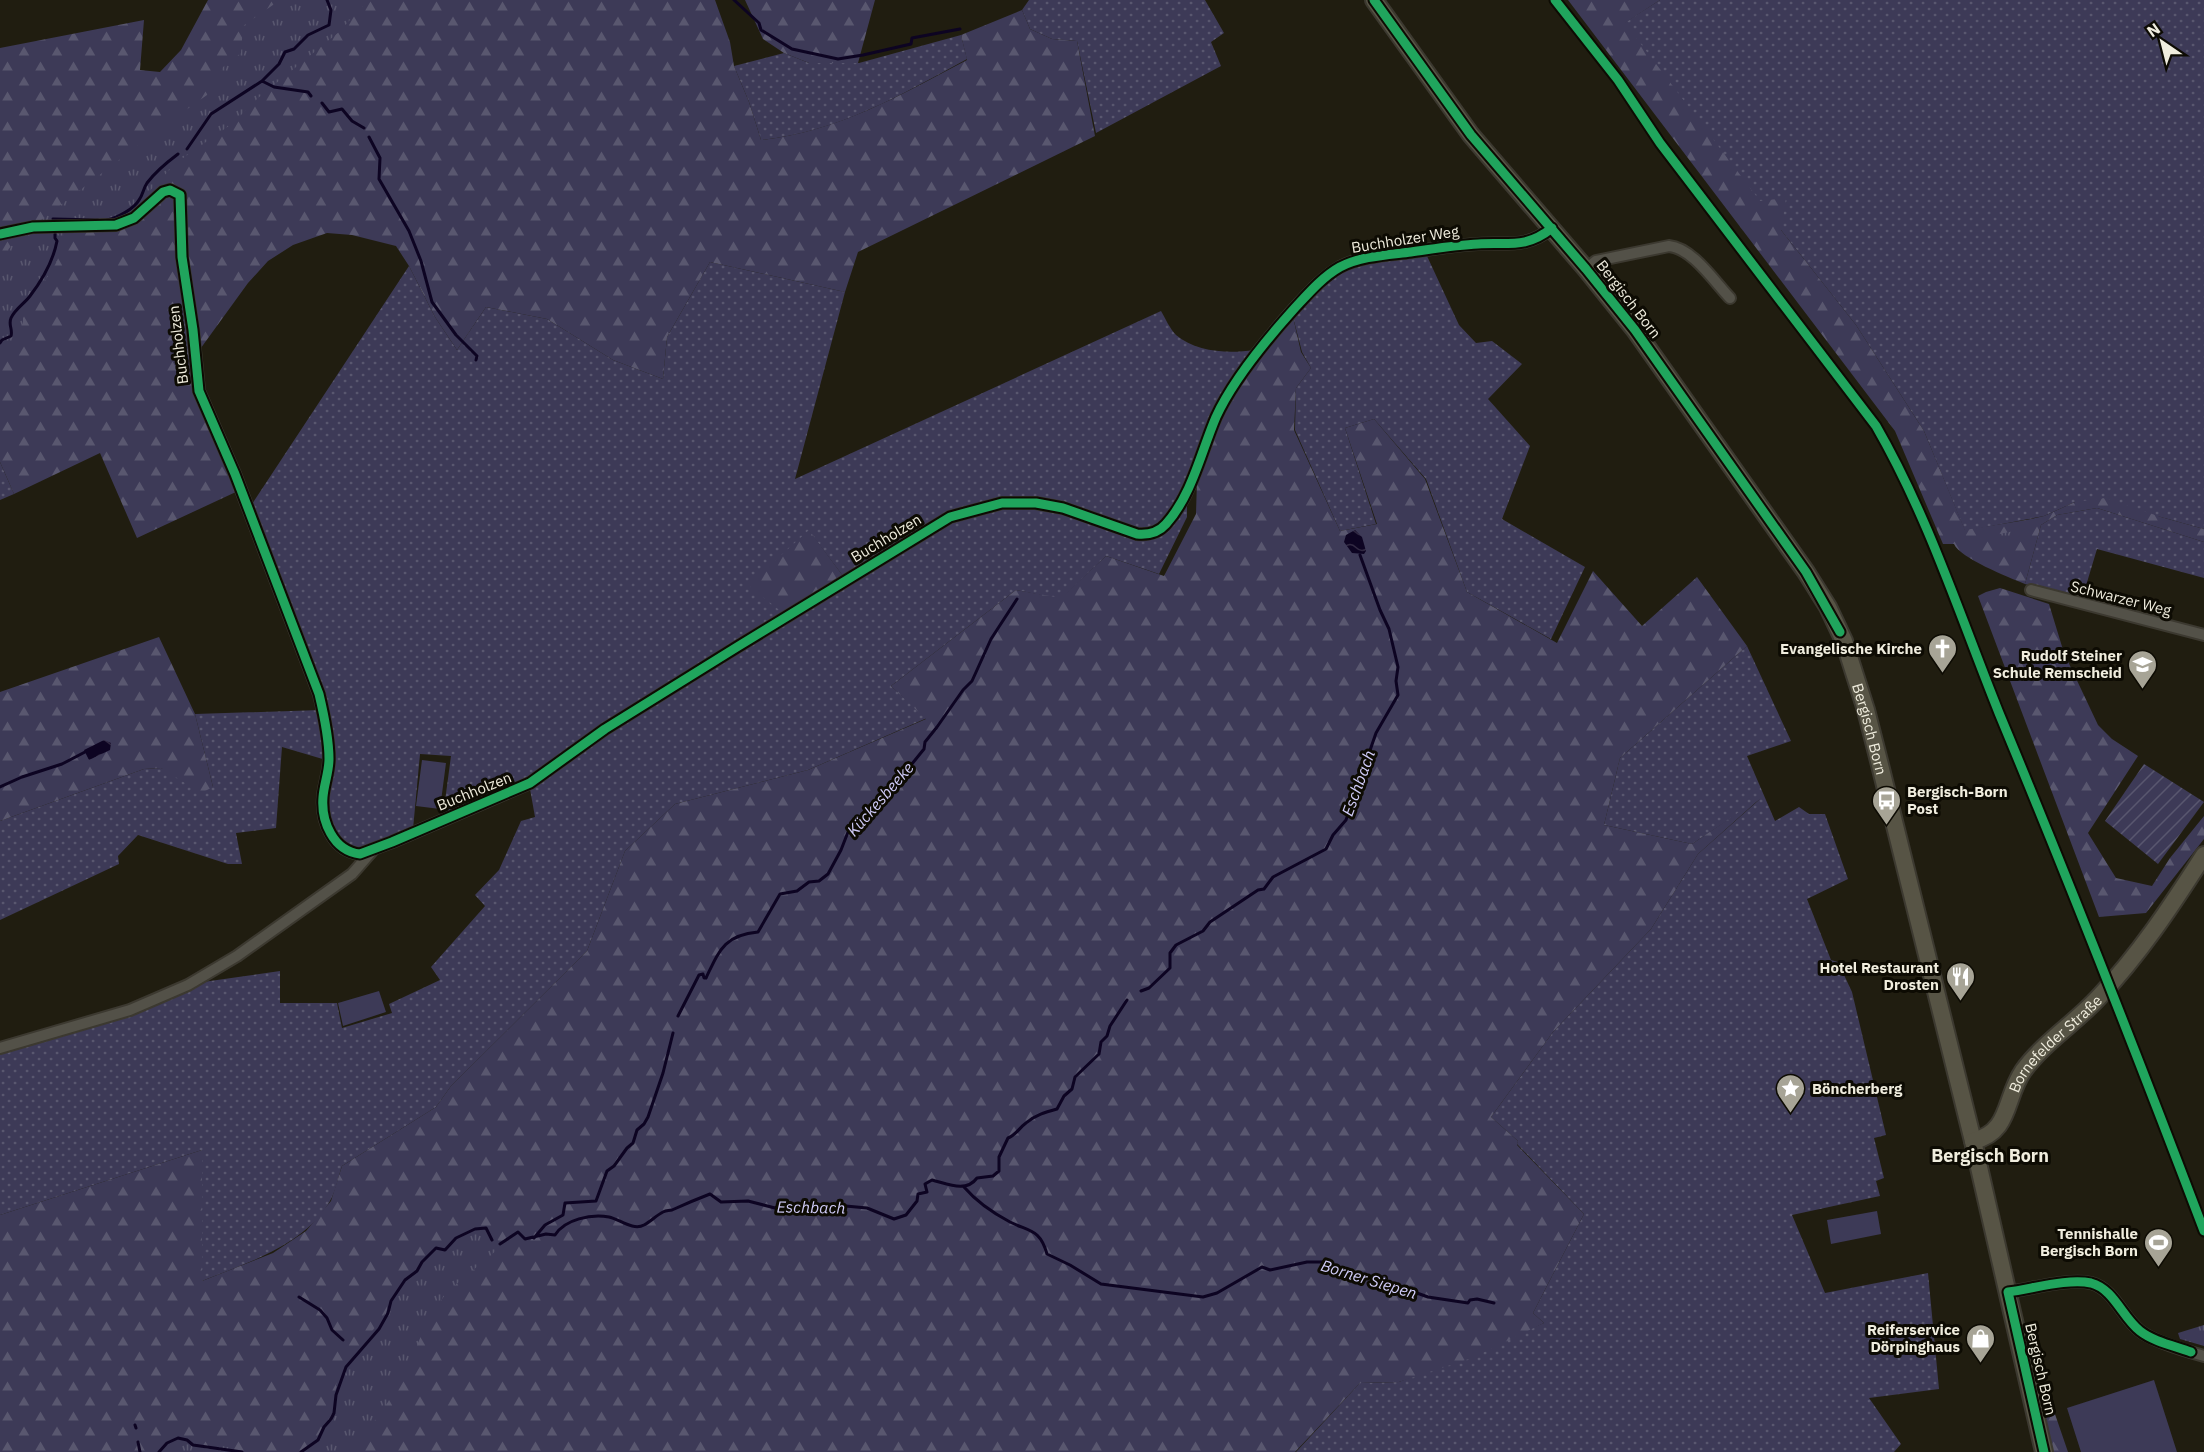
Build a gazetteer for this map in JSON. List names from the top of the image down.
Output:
{
  "streets": {
    "main road": ["Bergisch Born", "Bornefelder Straße"],
    "street": ["Buchholzer Weg", "Buchholzen", "Schwarzer Weg"]
  },
  "crossings": [
    ["Buchholzer Weg", "Bergisch Born"],
    ["Buchholzer Weg", "Buchholzen"],
    ["Bergisch Born", "Bornefelder Straße"]
  ],
  "districts": ["Bergisch Born"],
  "water": ["Eschbach", "Kückesbeeke", "Borner Siepen"],
  "places": {
    "church": ["Evangelische Kirche"],
    "school or university": ["Rudolf Steiner Schule Remscheid"],
    "bus stop": ["Bergisch-Born Post"],
    "restaurant": ["Hotel Restaurant Drosten"],
    "place": ["Böncherberg"],
    "sports": ["Tennishalle Bergisch Born"],
    "shop": ["Reiferservice Dörpinghaus"]
  },
  "north": "top left"
}
